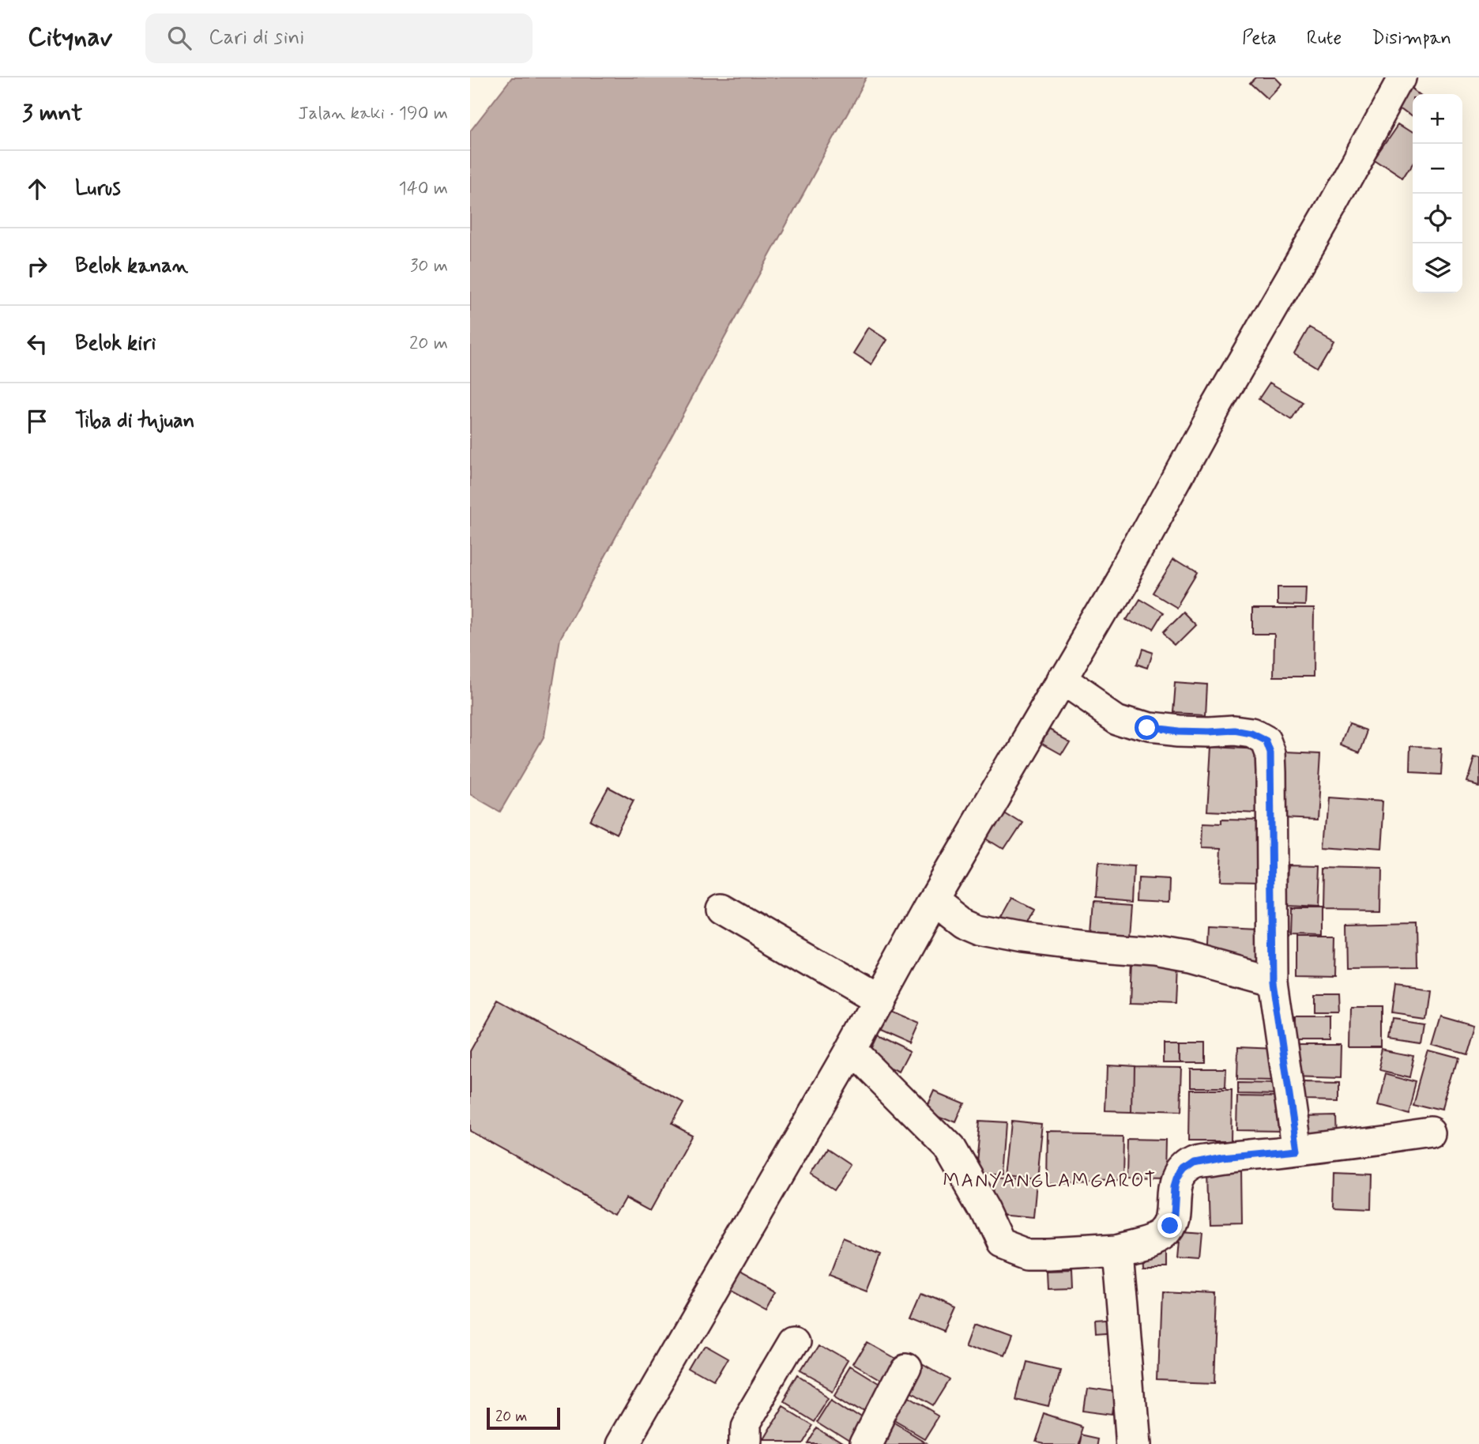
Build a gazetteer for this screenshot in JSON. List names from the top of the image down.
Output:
{
  "districts": ["MANYANGLAMGAROT"],
  "scale_bar": "20 m",
  "page": {
    "header": "Citynav",
    "search": "Cari di sini",
    "nav": ["Peta", "Rute", "Disimpan"],
    "heading": ["3 mnt", "Jalan kaki · 190 m"],
    "map_buttons": ["+", "−"],
    "list": [
      ["Lurus", "140 m"],
      ["Belok kanan", "30 m"],
      ["Belok kiri", "20 m"],
      "Tiba di tujuan"
    ],
    "scale": "20 m"
  }
}
